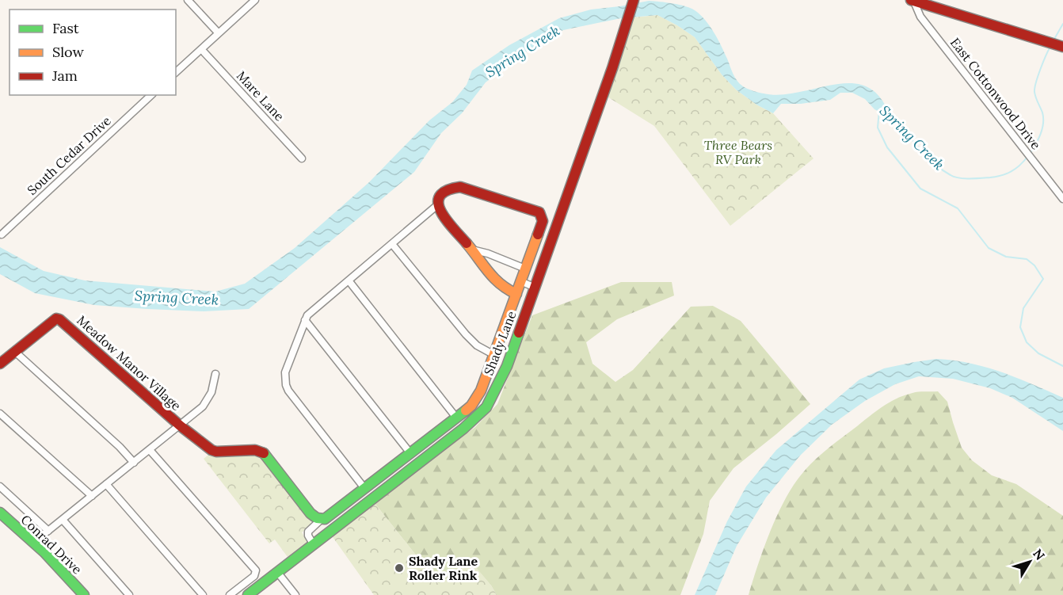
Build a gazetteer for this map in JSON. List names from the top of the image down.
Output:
{
  "streets": {
    "street": [
      "East Cottonwood Drive",
      "Mare Lane",
      "South Cedar Drive",
      "Shady Lane",
      "Meadow Manor Village",
      "Conrad Drive"
    ]
  },
  "crossings": [
    ["Meadow Manor Village", "Conrad Drive"]
  ],
  "water": ["Spring Creek"],
  "parks": ["Three Bears RV Park"],
  "places": ["Shady Lane Roller Rink"],
  "legend": ["Fast", "Slow", "Jam"],
  "north": "top right"
}
